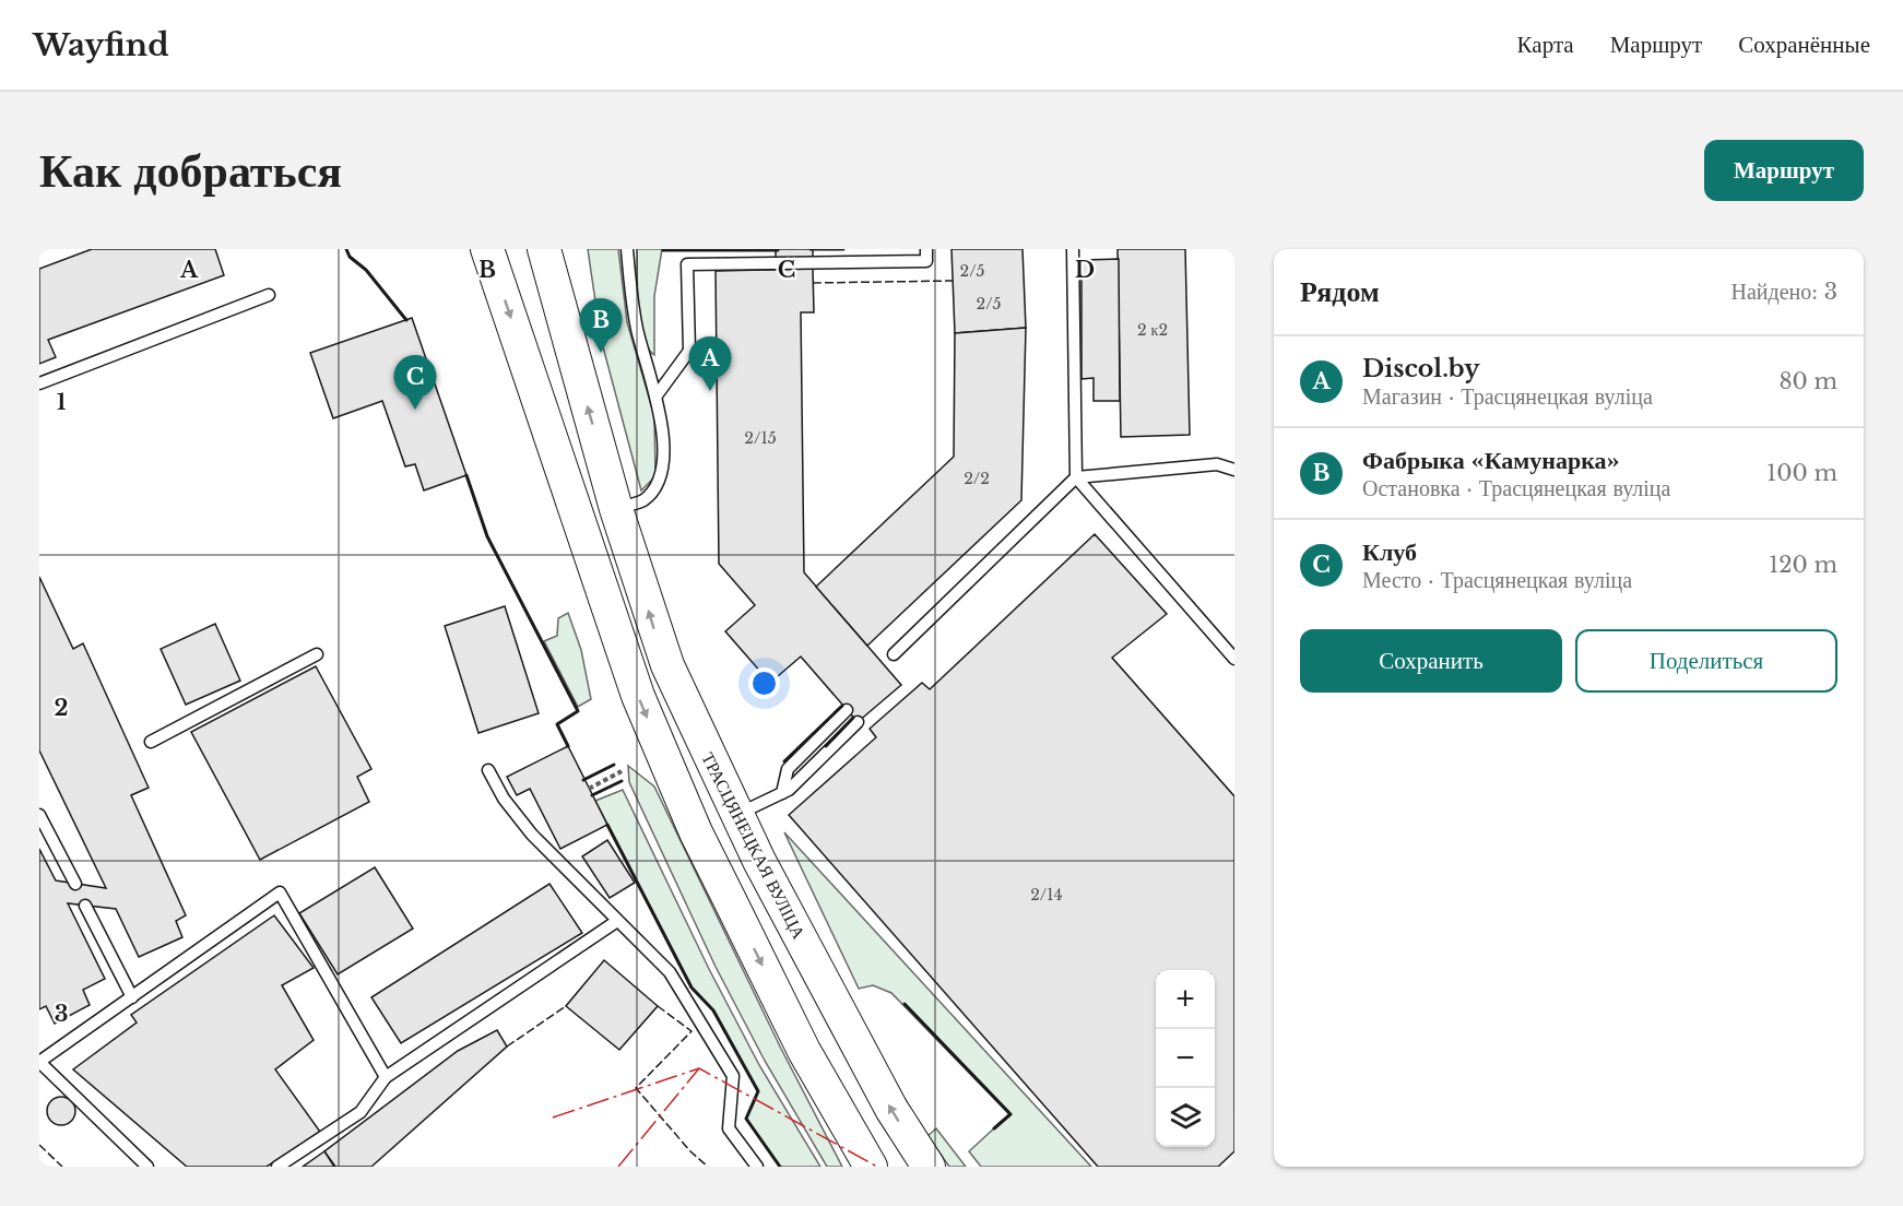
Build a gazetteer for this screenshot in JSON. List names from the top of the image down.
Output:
{
  "streets": {
    "main road": ["ТРАСЦЯНЕЦКАЯ ВУЛІЦА"]
  },
  "house_numbers": [
    "2/5",
    "2/5",
    "2 к2",
    "2/15",
    "2/2",
    "2/14"
  ],
  "page": {
    "header": "Wayfind",
    "nav": ["Карта", "Маршрут", "Сохранённые"],
    "buttons": [
      "Маршрут",
      ["Сохранить", "Поделиться"]
    ],
    "title": "Как добраться",
    "heading": ["Рядом", "Найдено: 3"],
    "pins": ["B", "A", "C"],
    "list": [
      {
        "mark": "A",
        "name": "Discol.by",
        "note": "Магазин · Трасцянецкая вуліца",
        "value": "80 m"
      },
      {
        "mark": "B",
        "name": "Фабрыка «Камунарка»",
        "note": "Остановка · Трасцянецкая вуліца",
        "value": "100 m"
      },
      {
        "mark": "C",
        "name": "Клуб",
        "note": "Место · Трасцянецкая вуліца",
        "value": "120 m"
      }
    ],
    "map_buttons": ["+", "−"]
  },
  "grid": {
    "columns": [
      "A",
      "B",
      "C",
      "D"
    ],
    "rows": ["1", "2", "3"]
  }
}
